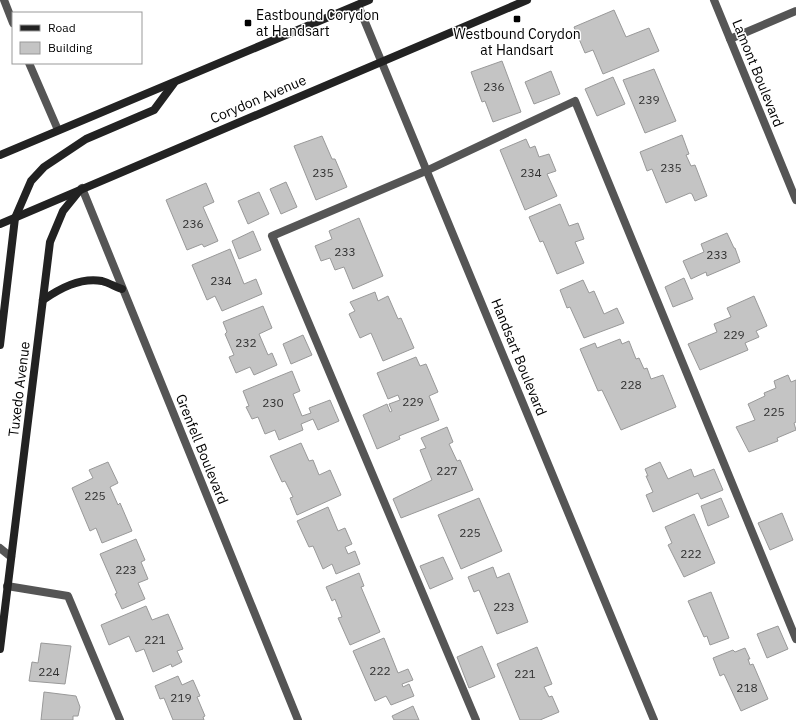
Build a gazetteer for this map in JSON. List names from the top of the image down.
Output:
{
  "streets": {
    "main road": ["Corydon Avenue", "Tuxedo Avenue"],
    "street": ["Lamont Boulevard", "Handsart Boulevard", "Grenfell Boulevard"]
  },
  "crossings": [
    ["Corydon Avenue", "Handsart Boulevard"],
    ["Corydon Avenue", "Tuxedo Avenue"],
    ["Corydon Avenue", "Grenfell Boulevard"],
    ["Tuxedo Avenue", "Grenfell Boulevard"]
  ],
  "places": {
    "transit": ["Westbound Corydon at Handsart", "Eastbound Corydon at Handsart"]
  },
  "house_numbers": [
    "236",
    "239",
    "235",
    "235",
    "234",
    "236",
    "233",
    "233",
    "234",
    "229",
    "232",
    "228",
    "229",
    "230",
    "225",
    "227",
    "225",
    "225",
    "222",
    "223",
    "223",
    "221",
    "222",
    "224",
    "221",
    "218",
    "219"
  ],
  "legend": ["Road", "Building"]
}
